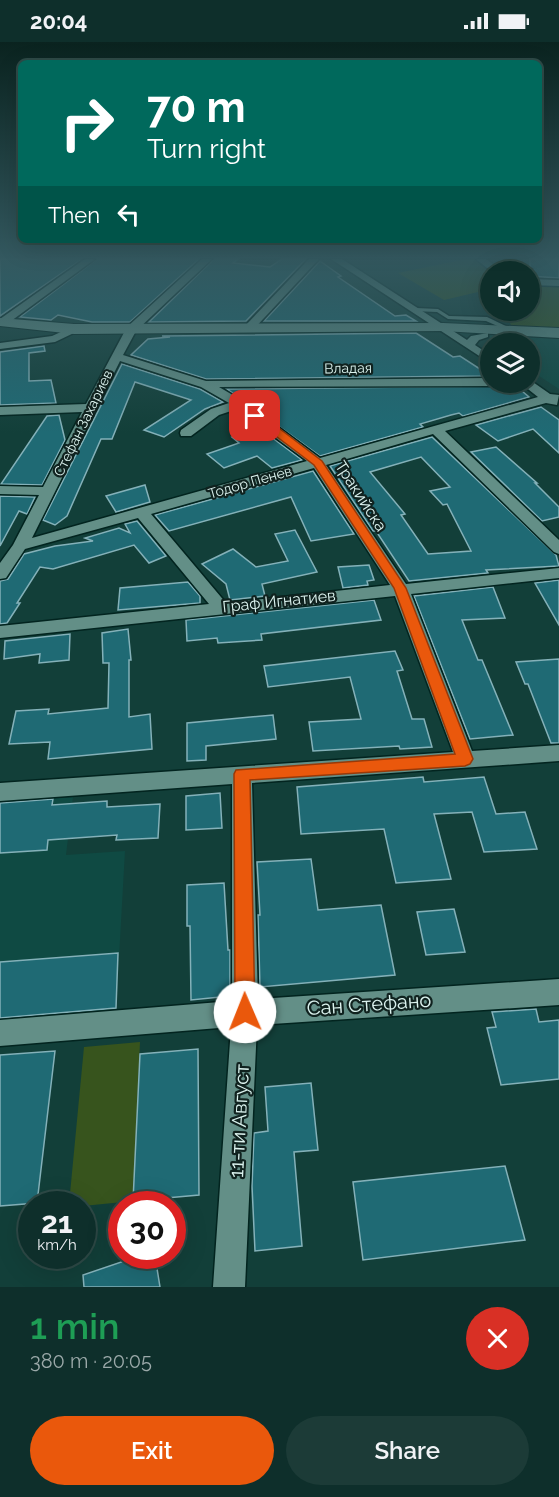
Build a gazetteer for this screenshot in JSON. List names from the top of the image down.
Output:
{
  "streets": {
    "street": [
      "Владая",
      "Стефан Захариев",
      "Тодор Пенев",
      "Тракийска",
      "Граф Игнатиев",
      "Сан Стефано",
      "11-ти Август"
    ]
  },
  "crossings": [
    ["Владая", "Тракийска"],
    ["Стефан Захариев", "Тодор Пенев"],
    ["Стефан Захариев", "Тракийска"],
    ["Тодор Пенев", "Тракийска"],
    ["Тракийска", "Граф Игнатиев"],
    ["Сан Стефано", "11-ти Август"]
  ],
  "page": {
    "status": "20:04",
    "turn": ["70 m", "Turn right"],
    "then": "Then",
    "speed": "21 km/h",
    "limit": "30",
    "heading": ["1 min", "380 m · 20:05"],
    "buttons": ["Exit", "Share"]
  }
}
